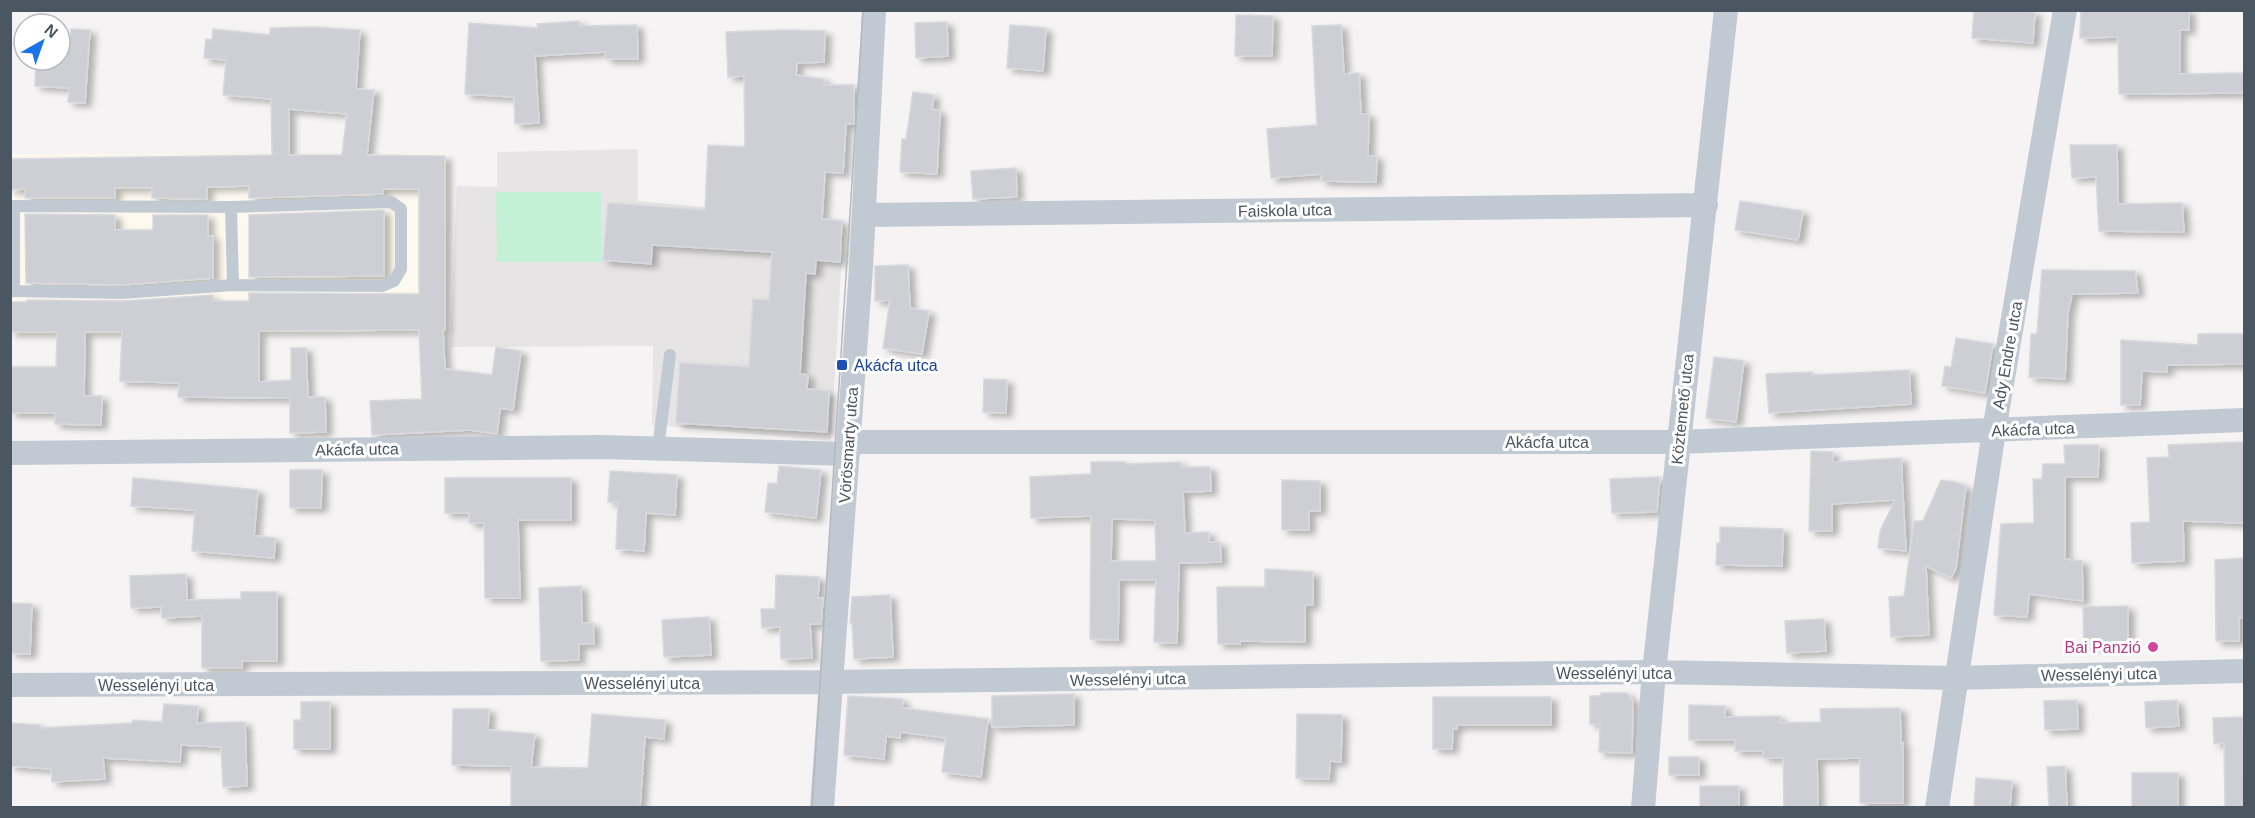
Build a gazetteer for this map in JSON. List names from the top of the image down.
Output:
{
  "streets": {
    "street": [
      "Faiskola utca",
      "Ady Endre utca",
      "Köztemető utca",
      "Akácfa utca",
      "Vörösmarty utca",
      "Wesselényi utca"
    ]
  },
  "crossings": [
    ["Faiskola utca", "Köztemető utca"],
    ["Faiskola utca", "Vörösmarty utca"],
    ["Ady Endre utca", "Akácfa utca"],
    ["Ady Endre utca", "Wesselényi utca"],
    ["Köztemető utca", "Akácfa utca"],
    ["Köztemető utca", "Wesselényi utca"],
    ["Akácfa utca", "Vörösmarty utca"],
    ["Vörösmarty utca", "Wesselényi utca"]
  ],
  "places": {
    "transit": ["Akácfa utca"],
    "other": ["Bai Panzió"]
  },
  "north": "top right"
}
